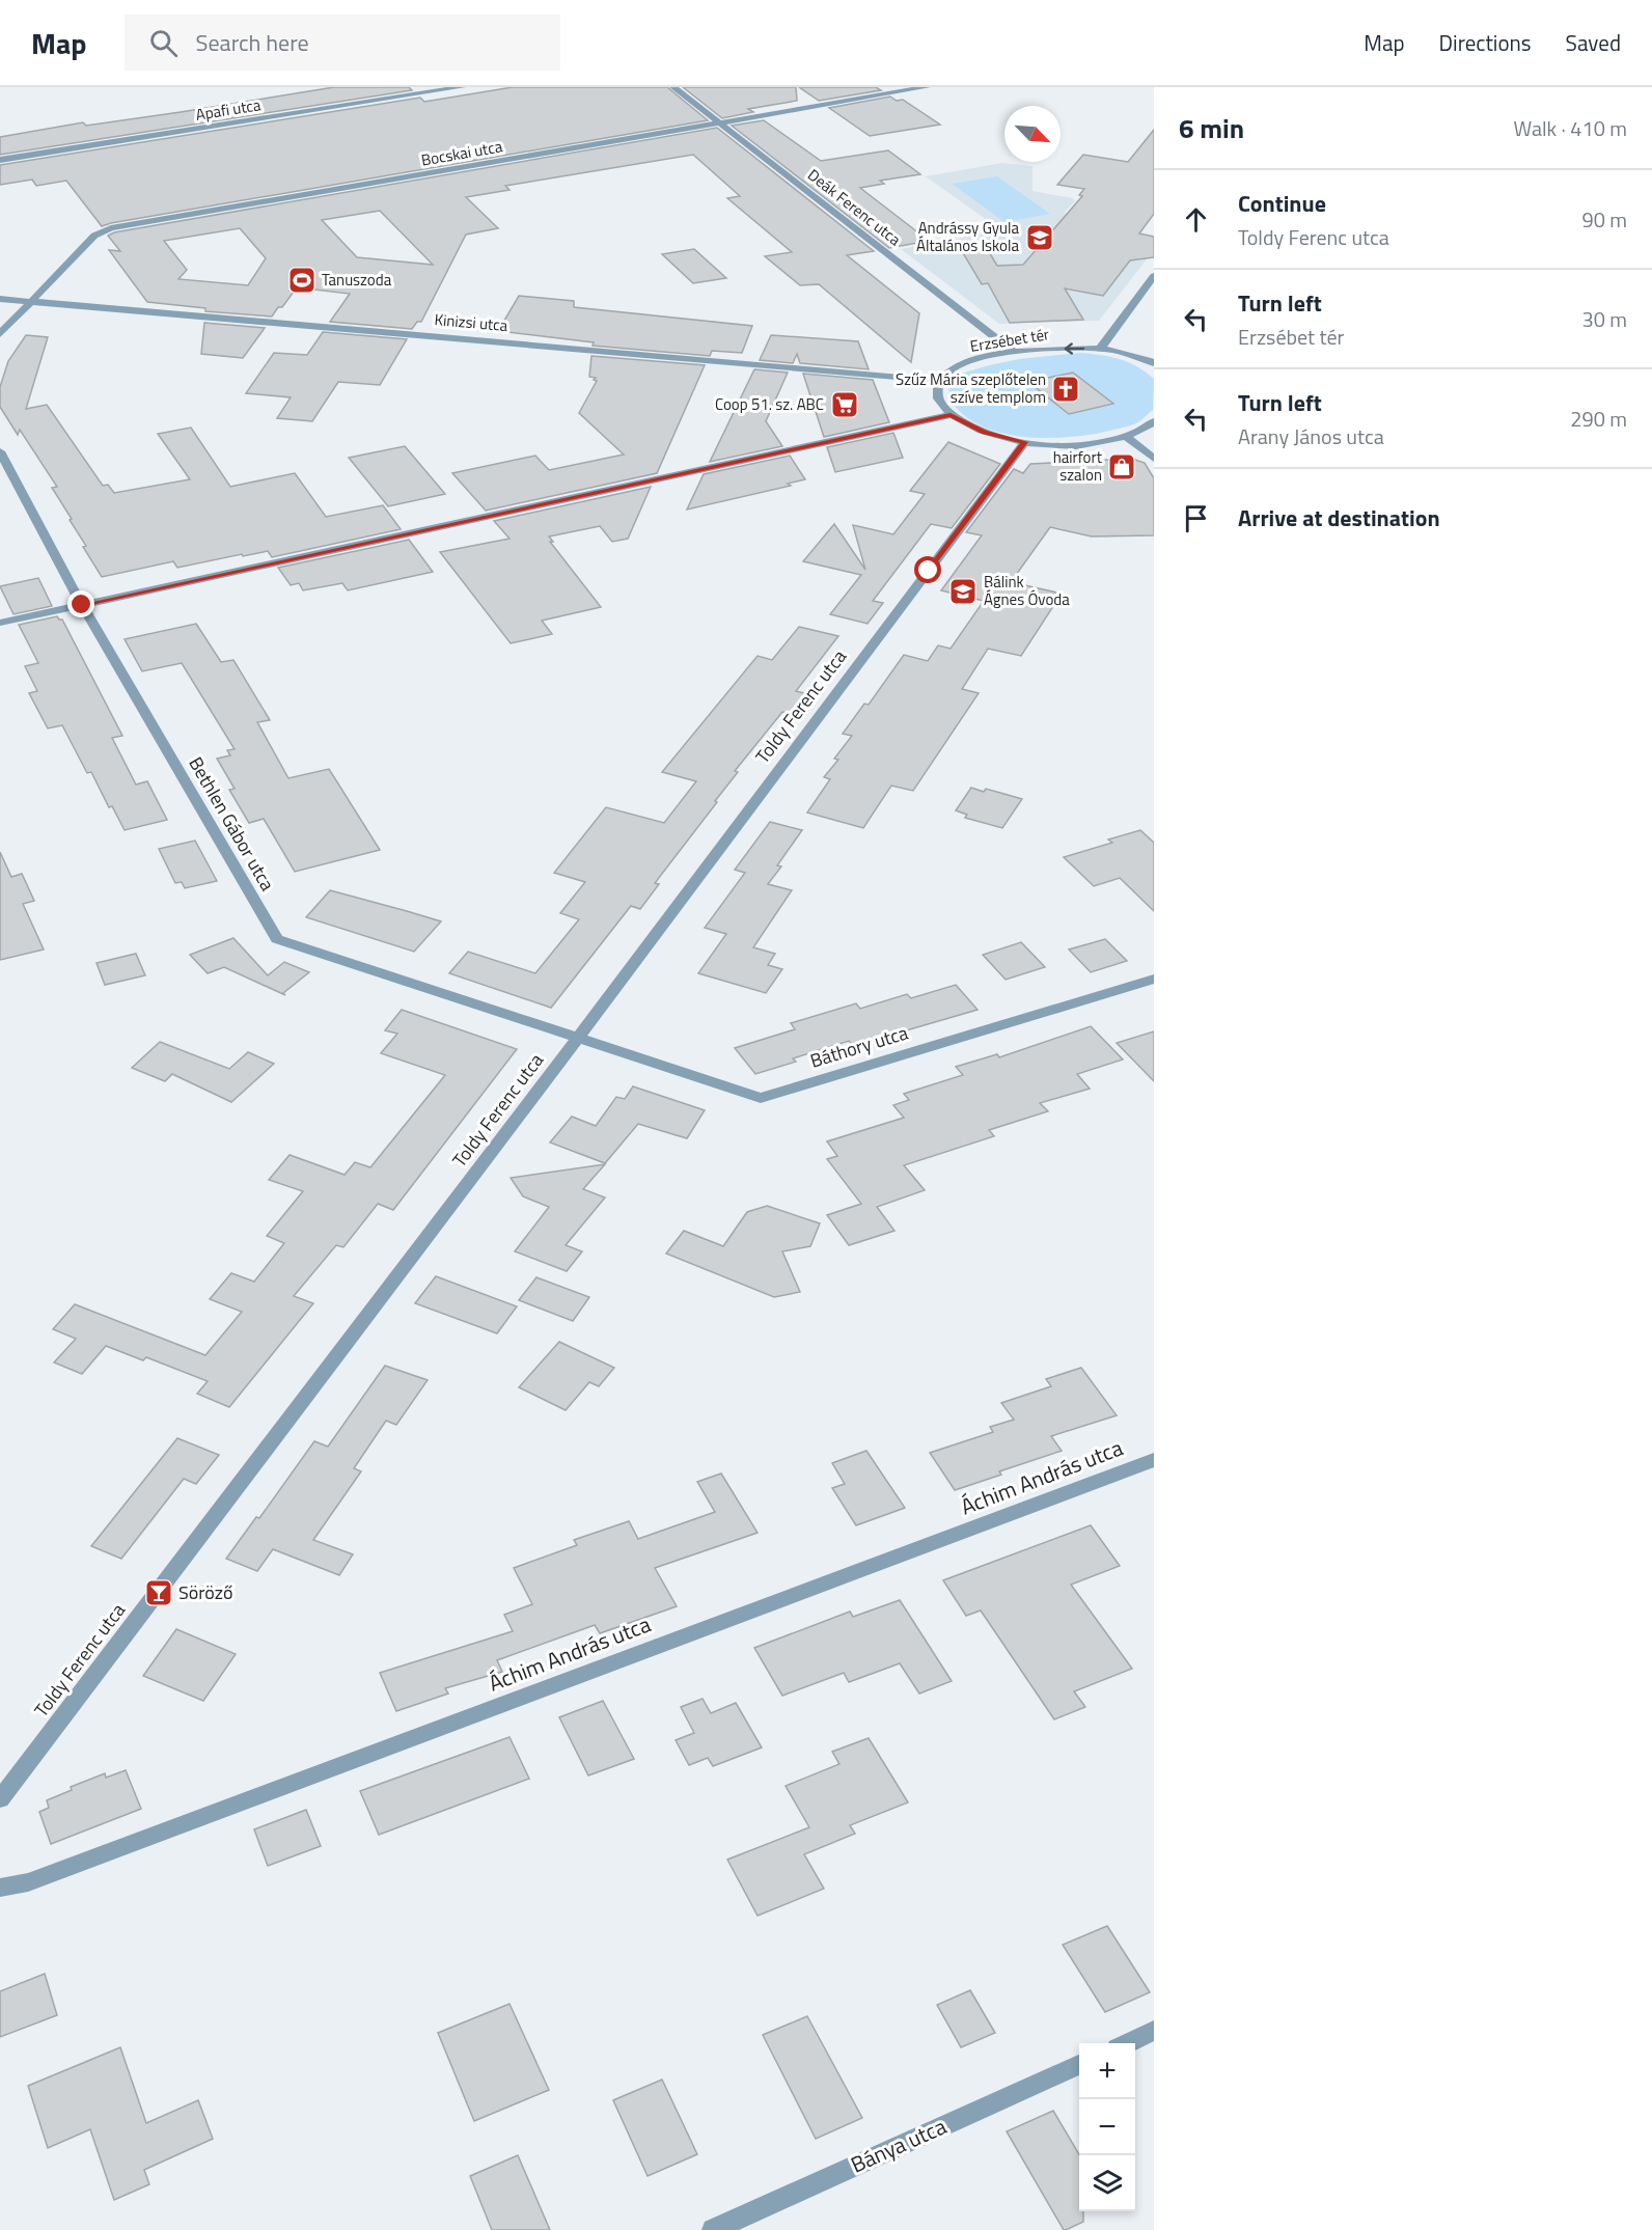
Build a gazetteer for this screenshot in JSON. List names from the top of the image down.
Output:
{
  "streets": {
    "street": [
      "Apafi utca",
      "Bocskai utca",
      "Deák Ferenc utca",
      "Kinizsi utca",
      "Erzsébet tér",
      "Toldy Ferenc utca",
      "Bethlen Gábor utca",
      "Báthory utca",
      "Áchim András utca",
      "Bánya utca"
    ]
  },
  "crossings": [
    ["Bocskai utca", "Deák Ferenc utca"],
    ["Bocskai utca", "Kinizsi utca"],
    ["Deák Ferenc utca", "Erzsébet tér"],
    ["Kinizsi utca", "Erzsébet tér"],
    ["Toldy Ferenc utca", "Bethlen Gábor utca"],
    ["Toldy Ferenc utca", "Báthory utca"],
    ["Bethlen Gábor utca", "Báthory utca"]
  ],
  "places": {
    "school or university": ["Andrássy Gyula Általános Iskola", "Bálink Ágnes Óvoda"],
    "sports": ["Tanuszoda"],
    "church": ["Szűz Mária szeplőtelen szíve templom"],
    "supermarket": ["Coop 51. sz. ABC"],
    "shop": ["hairfort szalon"],
    "bar": ["Söröző"]
  },
  "north": "bottom right",
  "page": {
    "header": "Map",
    "search": "Search here",
    "nav": ["Map", "Directions", "Saved"],
    "heading": ["6 min", "Walk · 410 m"],
    "list": [
      ["Continue", "Toldy Ferenc utca", "90 m"],
      ["Turn left", "Erzsébet tér", "30 m"],
      ["Turn left", "Arany János utca", "290 m"],
      "Arrive at destination"
    ],
    "map_buttons": ["+", "−"]
  }
}
